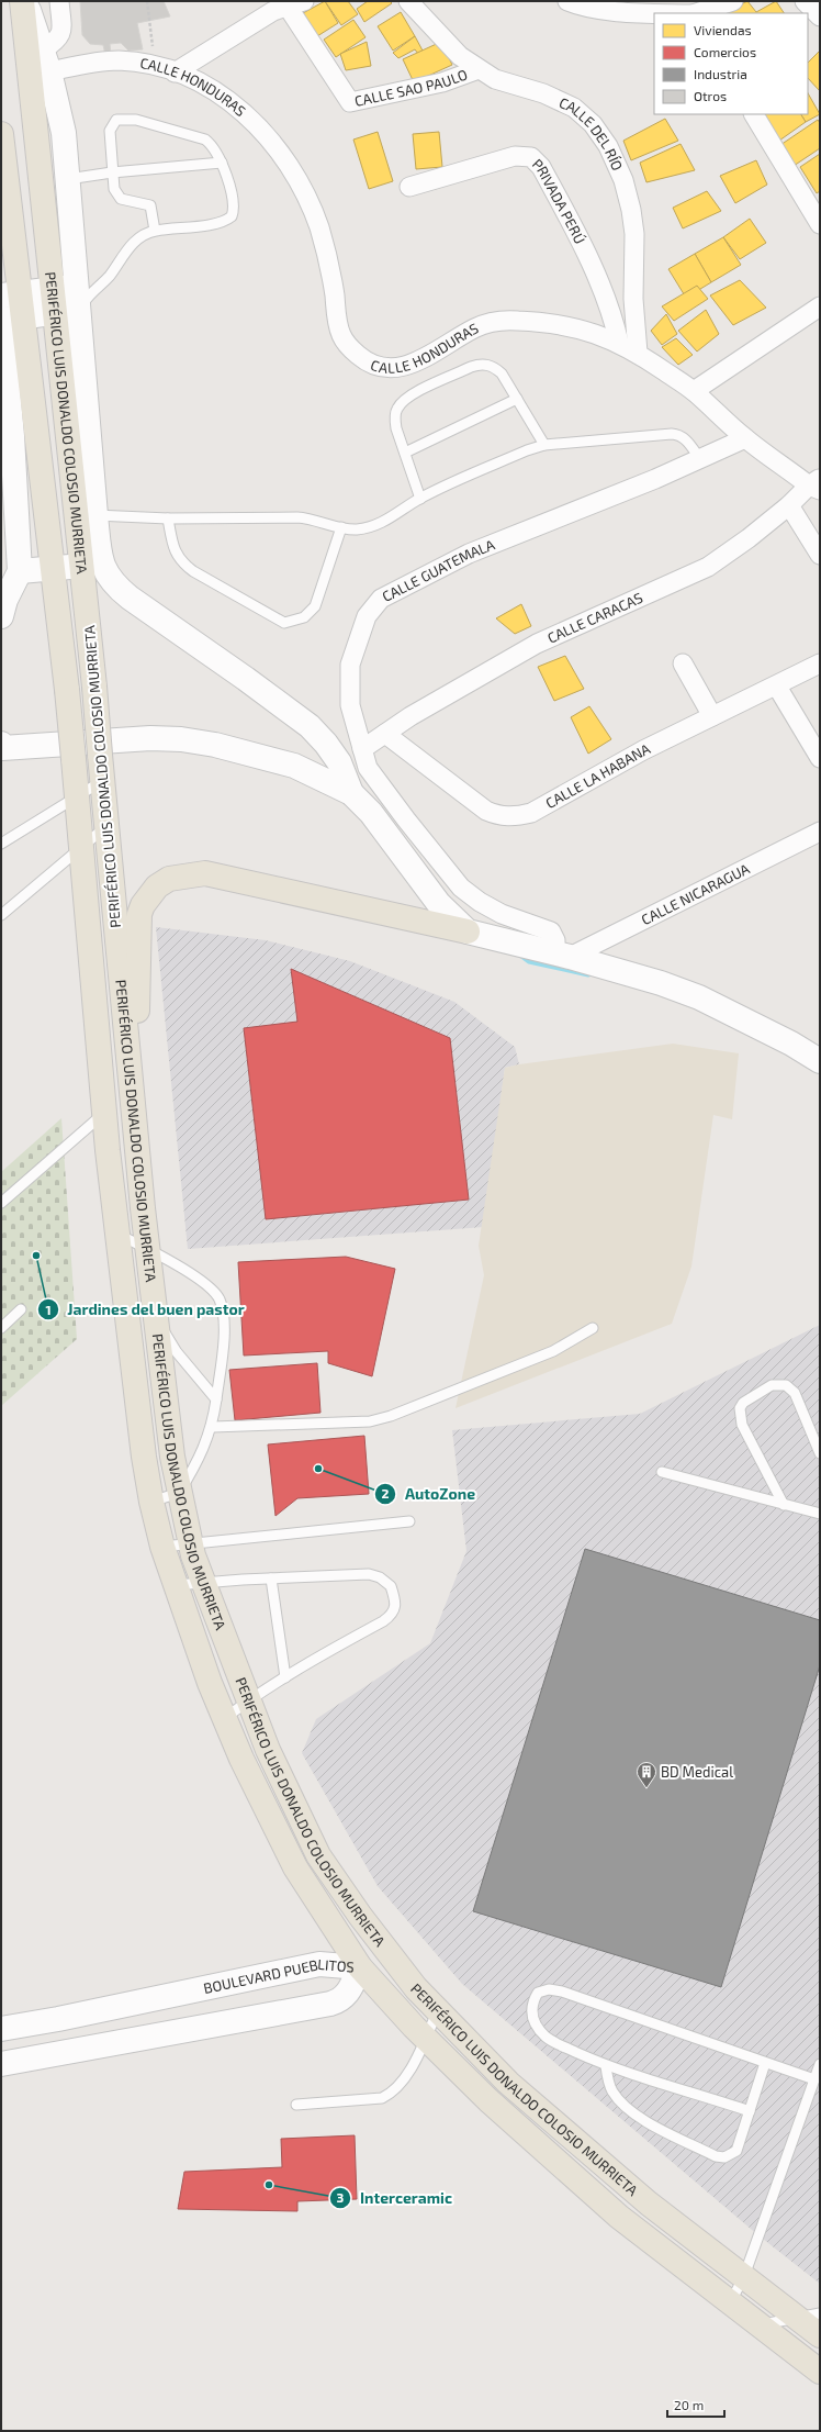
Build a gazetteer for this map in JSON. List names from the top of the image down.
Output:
{
  "streets": {
    "main road": ["PERIFÉRICO LUIS DONALDO COLOSIO MURRIETA"],
    "street": [
      "CALLE SAO PAULO",
      "CALLE HONDURAS",
      "CALLE DEL RÍO",
      "PRIVADA PERÚ",
      "CALLE GUATEMALA",
      "CALLE CARACAS",
      "CALLE LA HABANA",
      "CALLE NICARAGUA",
      "BOULEVARD PUEBLITOS"
    ]
  },
  "crossings": [
    ["CALLE SAO PAULO", "CALLE DEL RÍO"],
    ["CALLE HONDURAS", "CALLE DEL RÍO"],
    ["CALLE HONDURAS", "PRIVADA PERÚ"],
    ["CALLE HONDURAS", "CALLE GUATEMALA"],
    ["CALLE HONDURAS", "CALLE CARACAS"],
    ["PERIFÉRICO LUIS DONALDO COLOSIO MURRIETA", "BOULEVARD PUEBLITOS"],
    ["CALLE GUATEMALA", "CALLE CARACAS"],
    ["CALLE GUATEMALA", "CALLE NICARAGUA"],
    ["CALLE CARACAS", "CALLE LA HABANA"]
  ],
  "places": {
    "other": ["Jardines del buen pastor", "AutoZone", "Interceramic"],
    "building": ["BD Medical"]
  },
  "legend": [
    "Viviendas",
    "Comercios",
    "Industria",
    "Otros"
  ],
  "scale_bar": "20 m"
}
